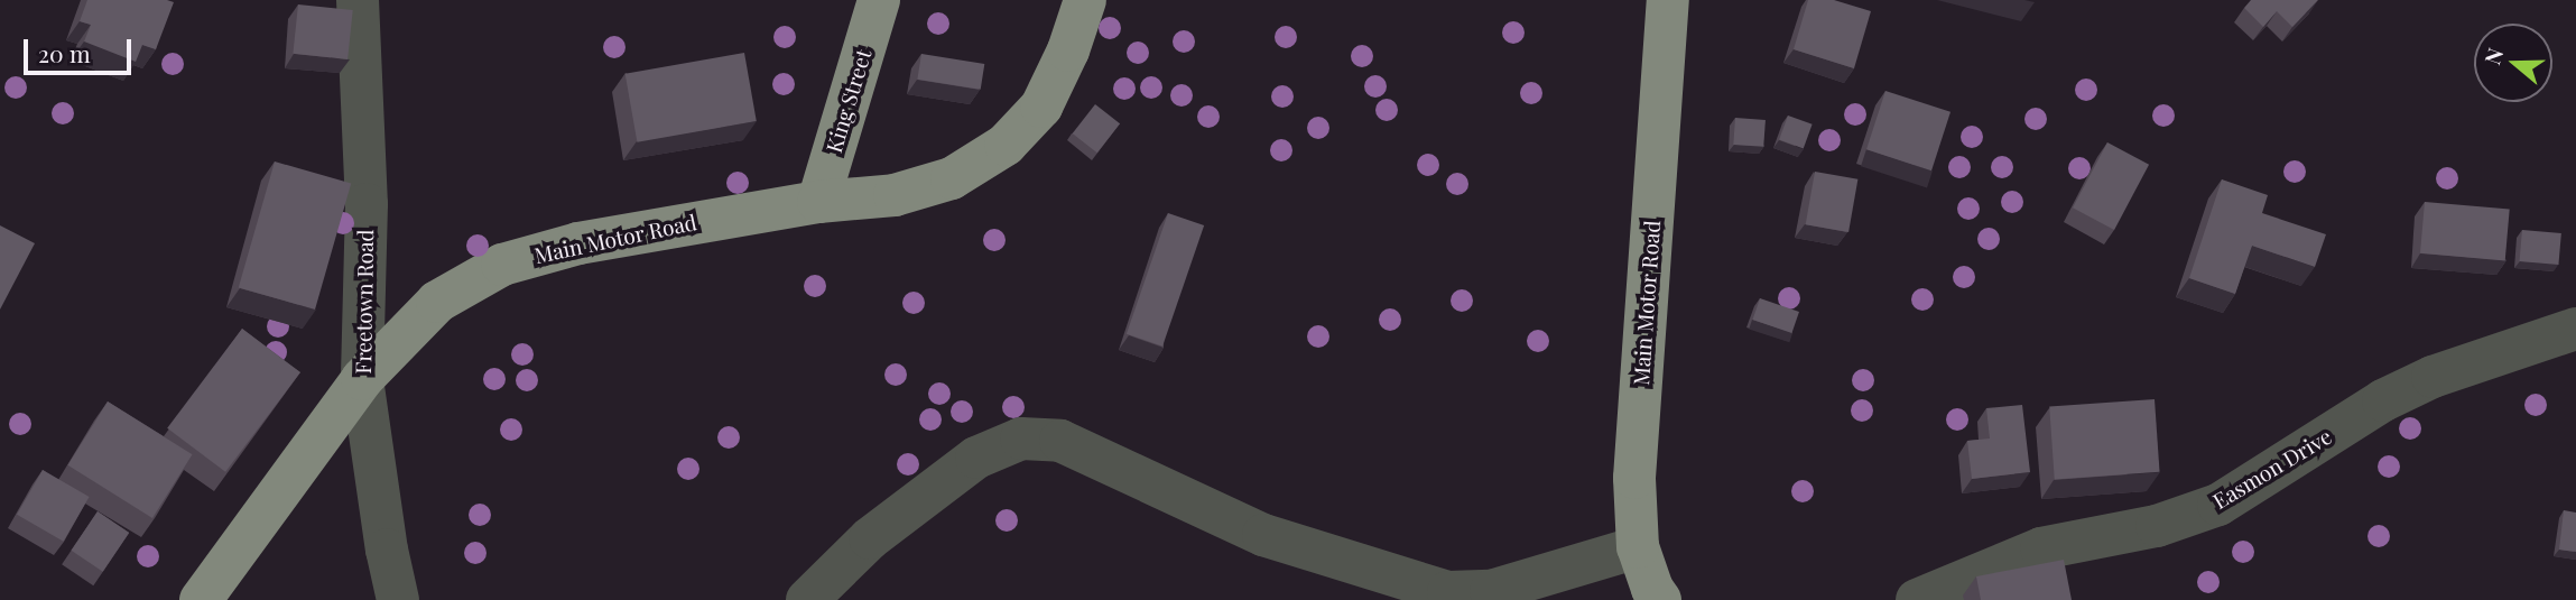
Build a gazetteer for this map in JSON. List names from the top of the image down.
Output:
{
  "streets": {
    "main road": ["King Street", "Main Motor Road"],
    "street": ["Freetown Road", "Easmon Drive"]
  },
  "crossings": [
    ["King Street", "Main Motor Road"],
    ["Main Motor Road", "Freetown Road"]
  ],
  "scale_bar": "20 m",
  "north": "left"
}
